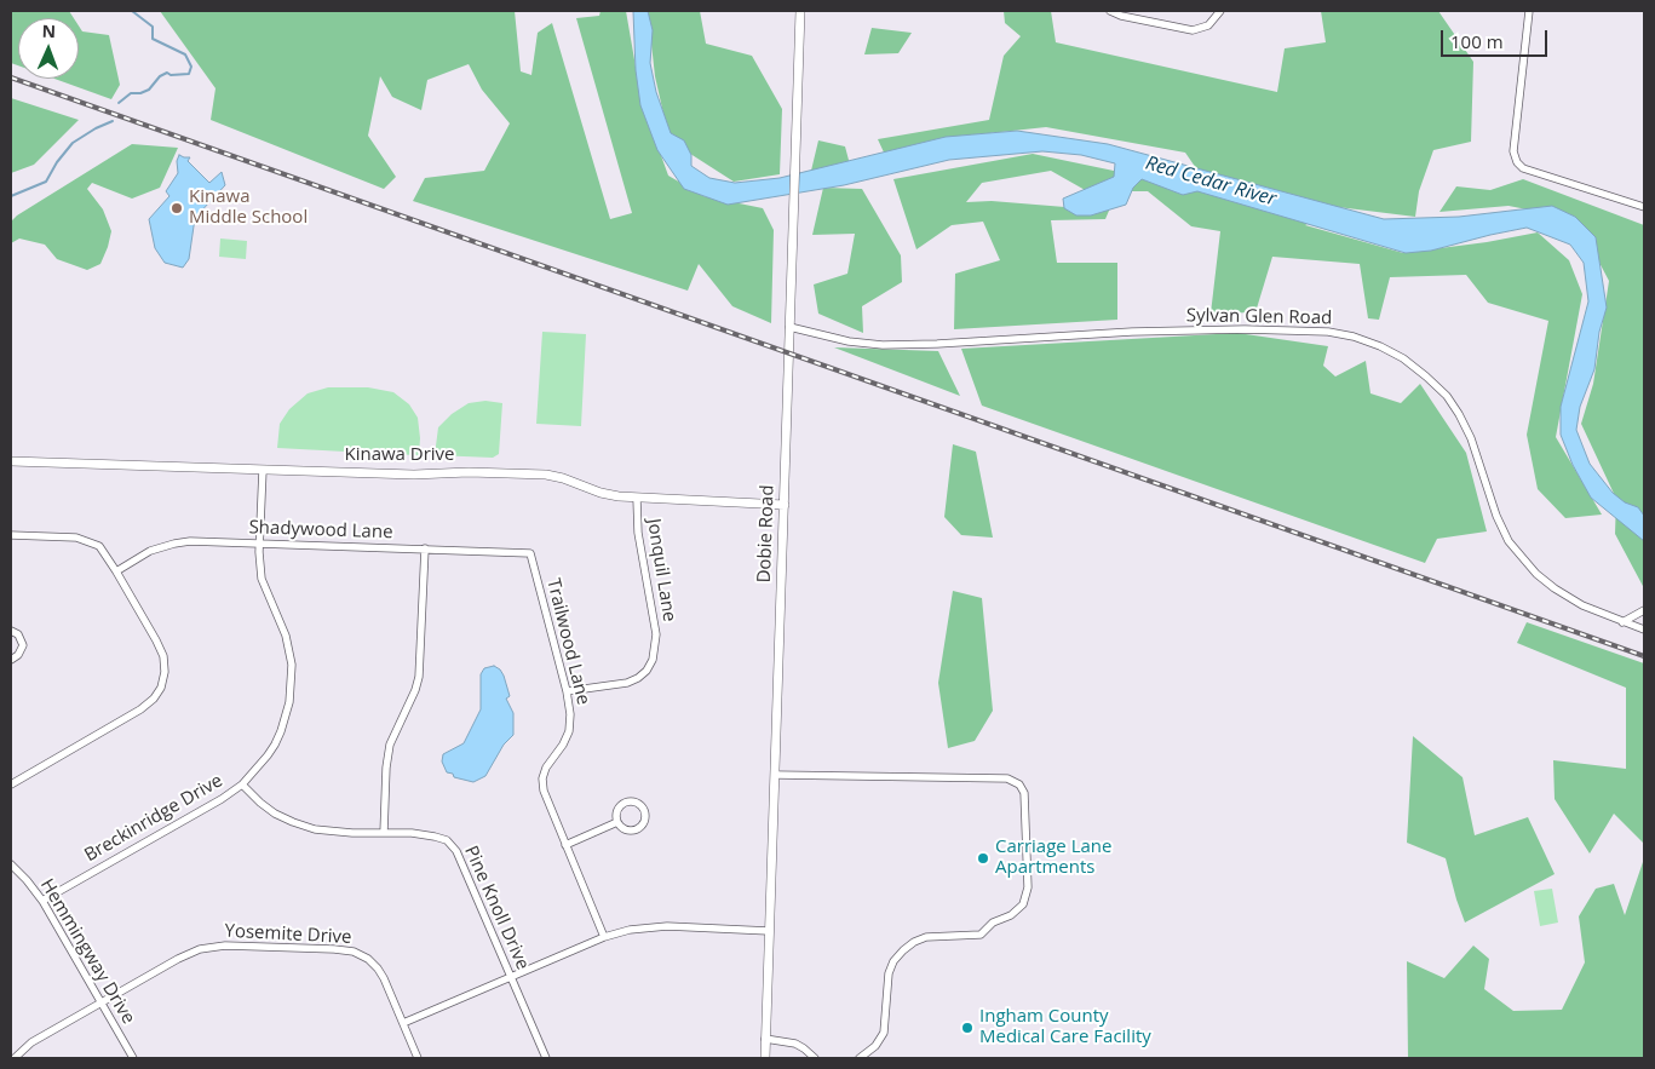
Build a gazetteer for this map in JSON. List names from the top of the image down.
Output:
{
  "streets": {
    "street": [
      "Sylvan Glen Road",
      "Kinawa Drive",
      "Shadywood Lane",
      "Dobie Road",
      "Jonquil Lane",
      "Trailwood Lane",
      "Breckinridge Drive",
      "Pine Knoll Drive",
      "Yosemite Drive",
      "Hemmingway Drive"
    ]
  },
  "crossings": [
    ["Sylvan Glen Road", "Dobie Road"],
    ["Kinawa Drive", "Dobie Road"],
    ["Kinawa Drive", "Jonquil Lane"],
    ["Kinawa Drive", "Breckinridge Drive"],
    ["Shadywood Lane", "Trailwood Lane"],
    ["Shadywood Lane", "Breckinridge Drive"],
    ["Jonquil Lane", "Trailwood Lane"],
    ["Breckinridge Drive", "Pine Knoll Drive"],
    ["Breckinridge Drive", "Hemmingway Drive"],
    ["Yosemite Drive", "Hemmingway Drive"]
  ],
  "water": ["Red Cedar River"],
  "places": ["Kinawa Middle School", "Carriage Lane Apartments", "Ingham County Medical Care Facility"],
  "scale_bar": "100 m",
  "north": "top"
}
